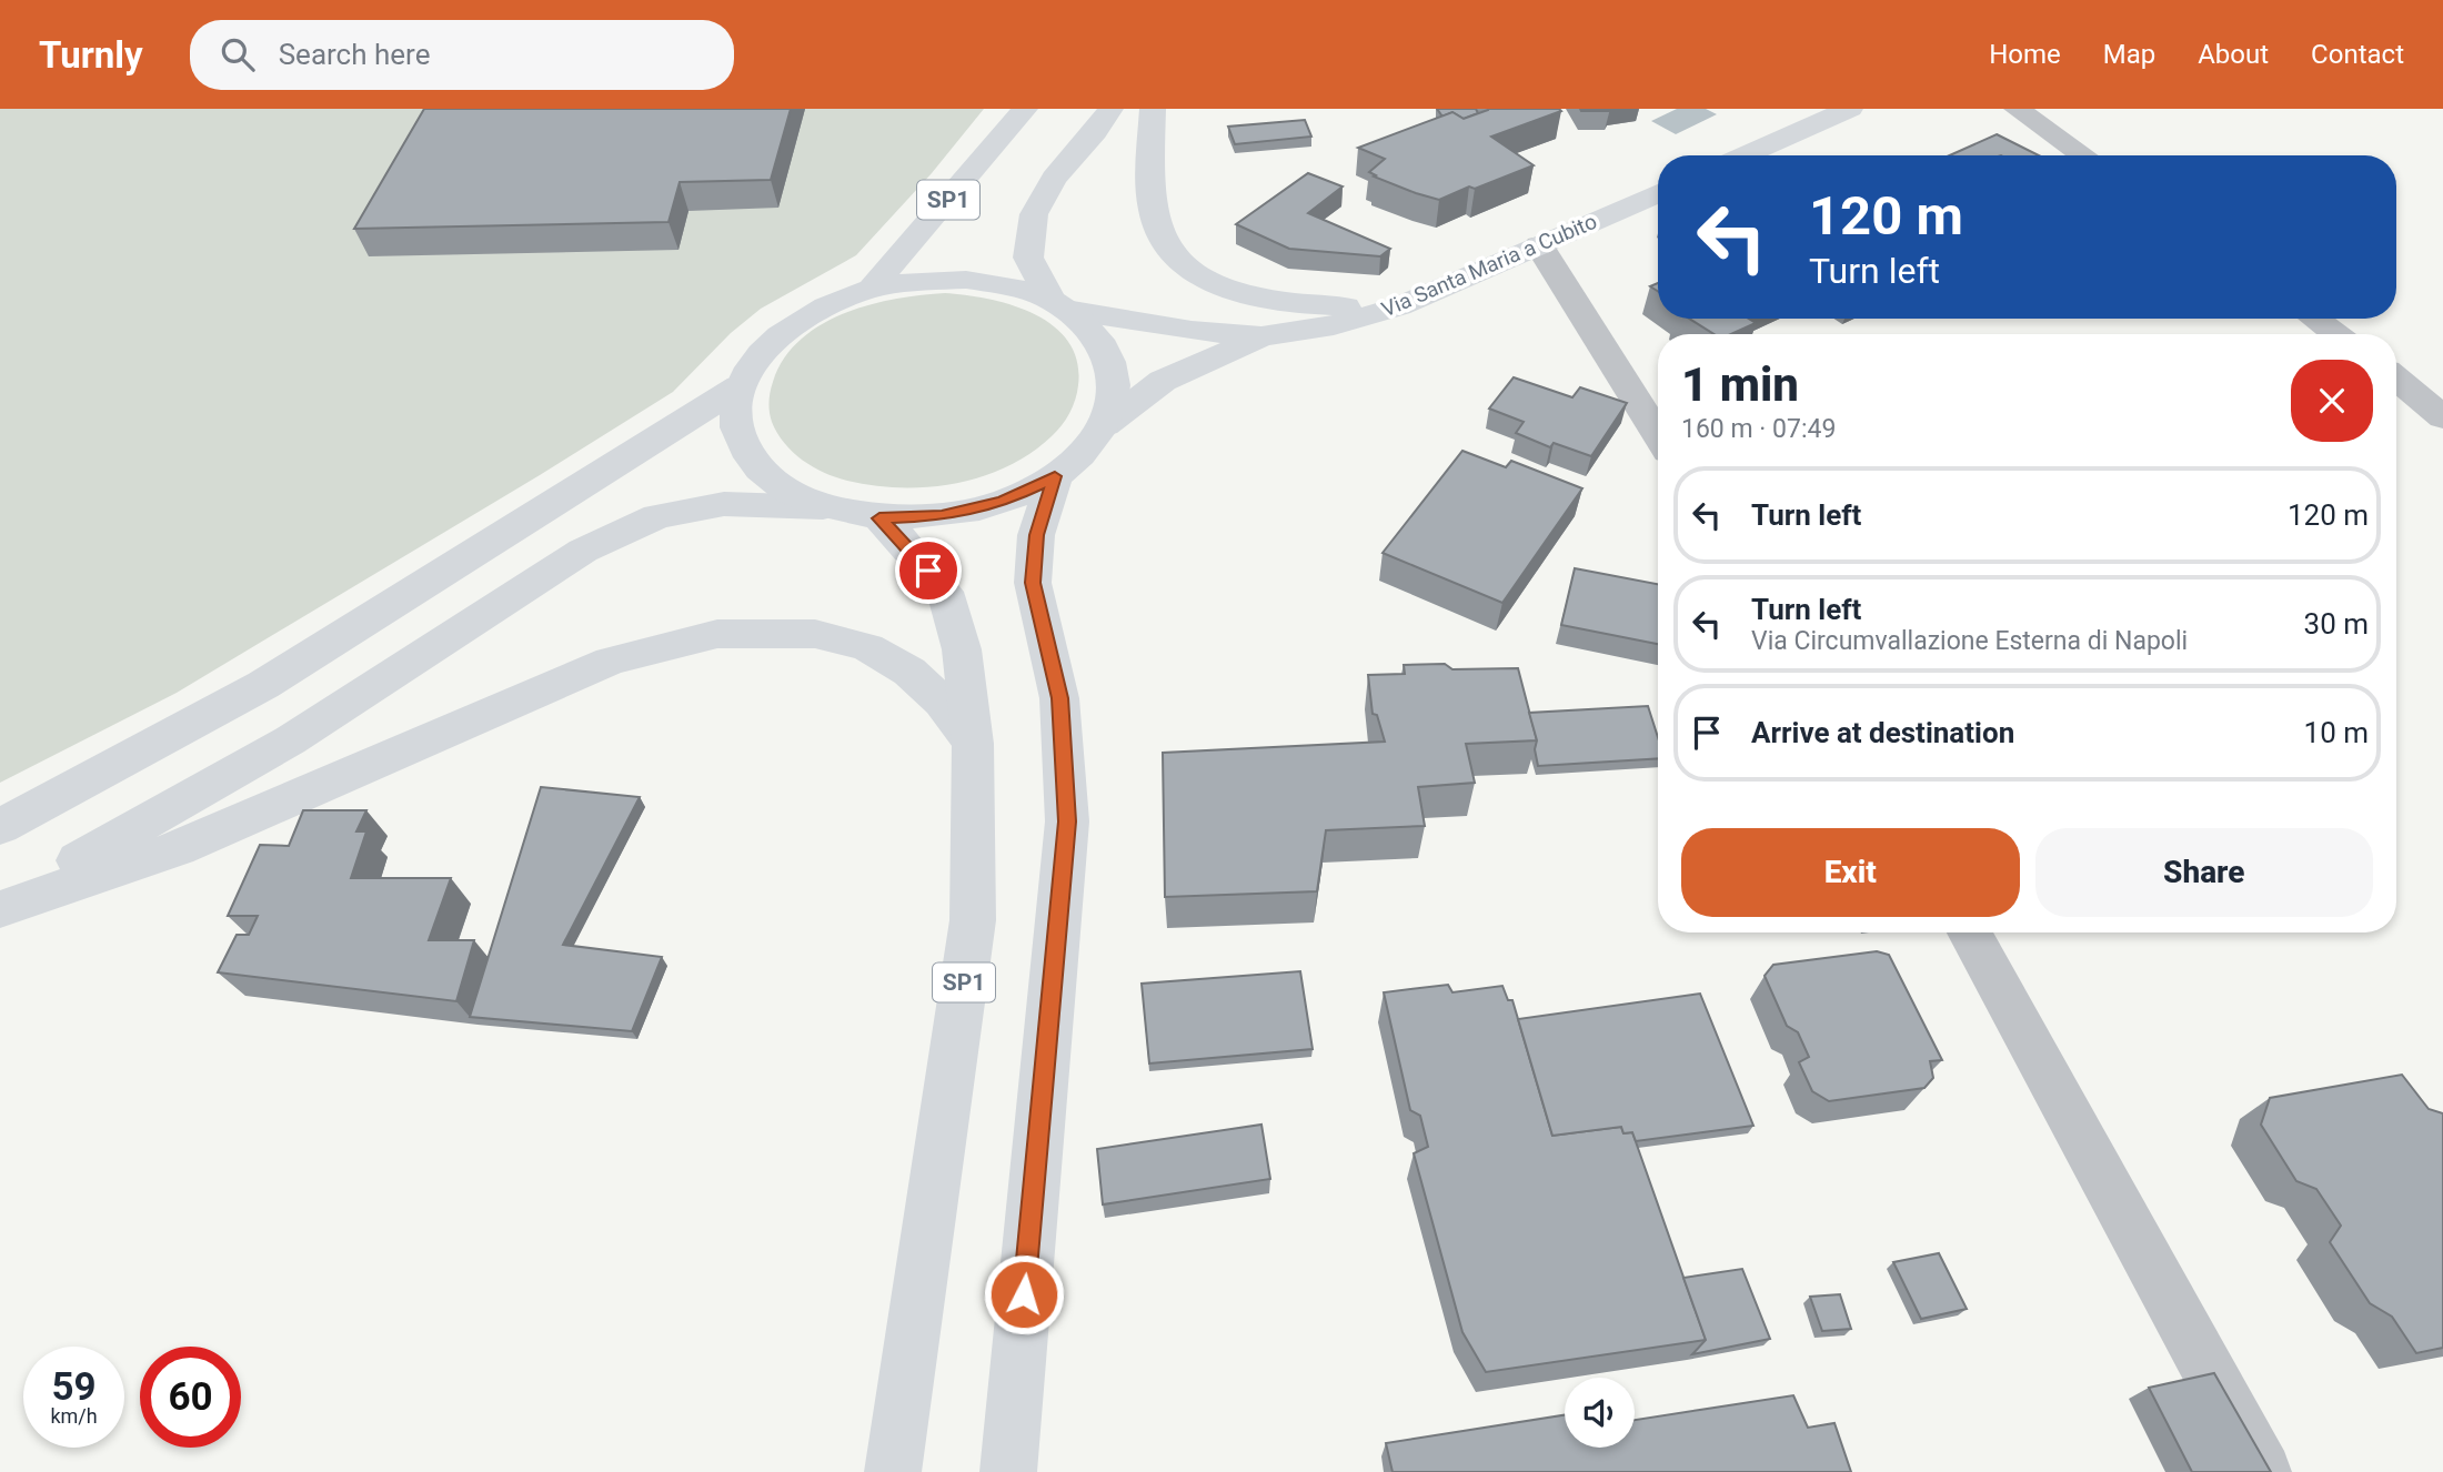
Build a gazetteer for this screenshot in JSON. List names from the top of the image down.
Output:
{
  "streets": {
    "main road": ["SP1", "Via Santa Maria a Cubito"]
  },
  "page": {
    "header": "Turnly",
    "search": "Search here",
    "nav": [
      "Home",
      "Map",
      "About",
      "Contact"
    ],
    "turn": ["120 m", "Turn left"],
    "heading": ["1 min", "160 m · 07:49"],
    "list": [
      {
        "name": "Turn left",
        "value": "120 m"
      },
      {
        "name": "Turn left",
        "note": "Via Circumvallazione Esterna di Napoli",
        "value": "30 m"
      },
      {
        "name": "Arrive at destination",
        "value": "10 m"
      }
    ],
    "buttons": ["Exit", "Share"],
    "speed": "59 km/h",
    "limit": "60"
  }
}
